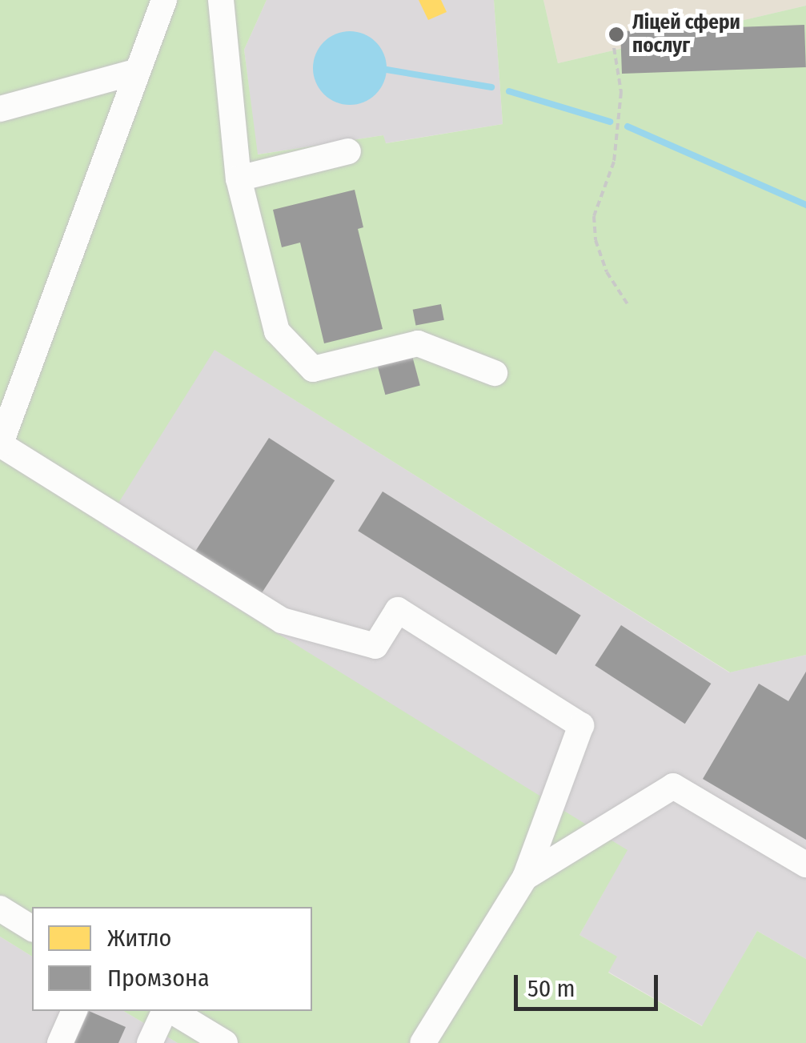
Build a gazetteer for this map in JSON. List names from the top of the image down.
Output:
{
  "places": ["Ліцей сфери послуг"],
  "legend": ["Житло", "Промзона"],
  "scale_bar": "50 m"
}
